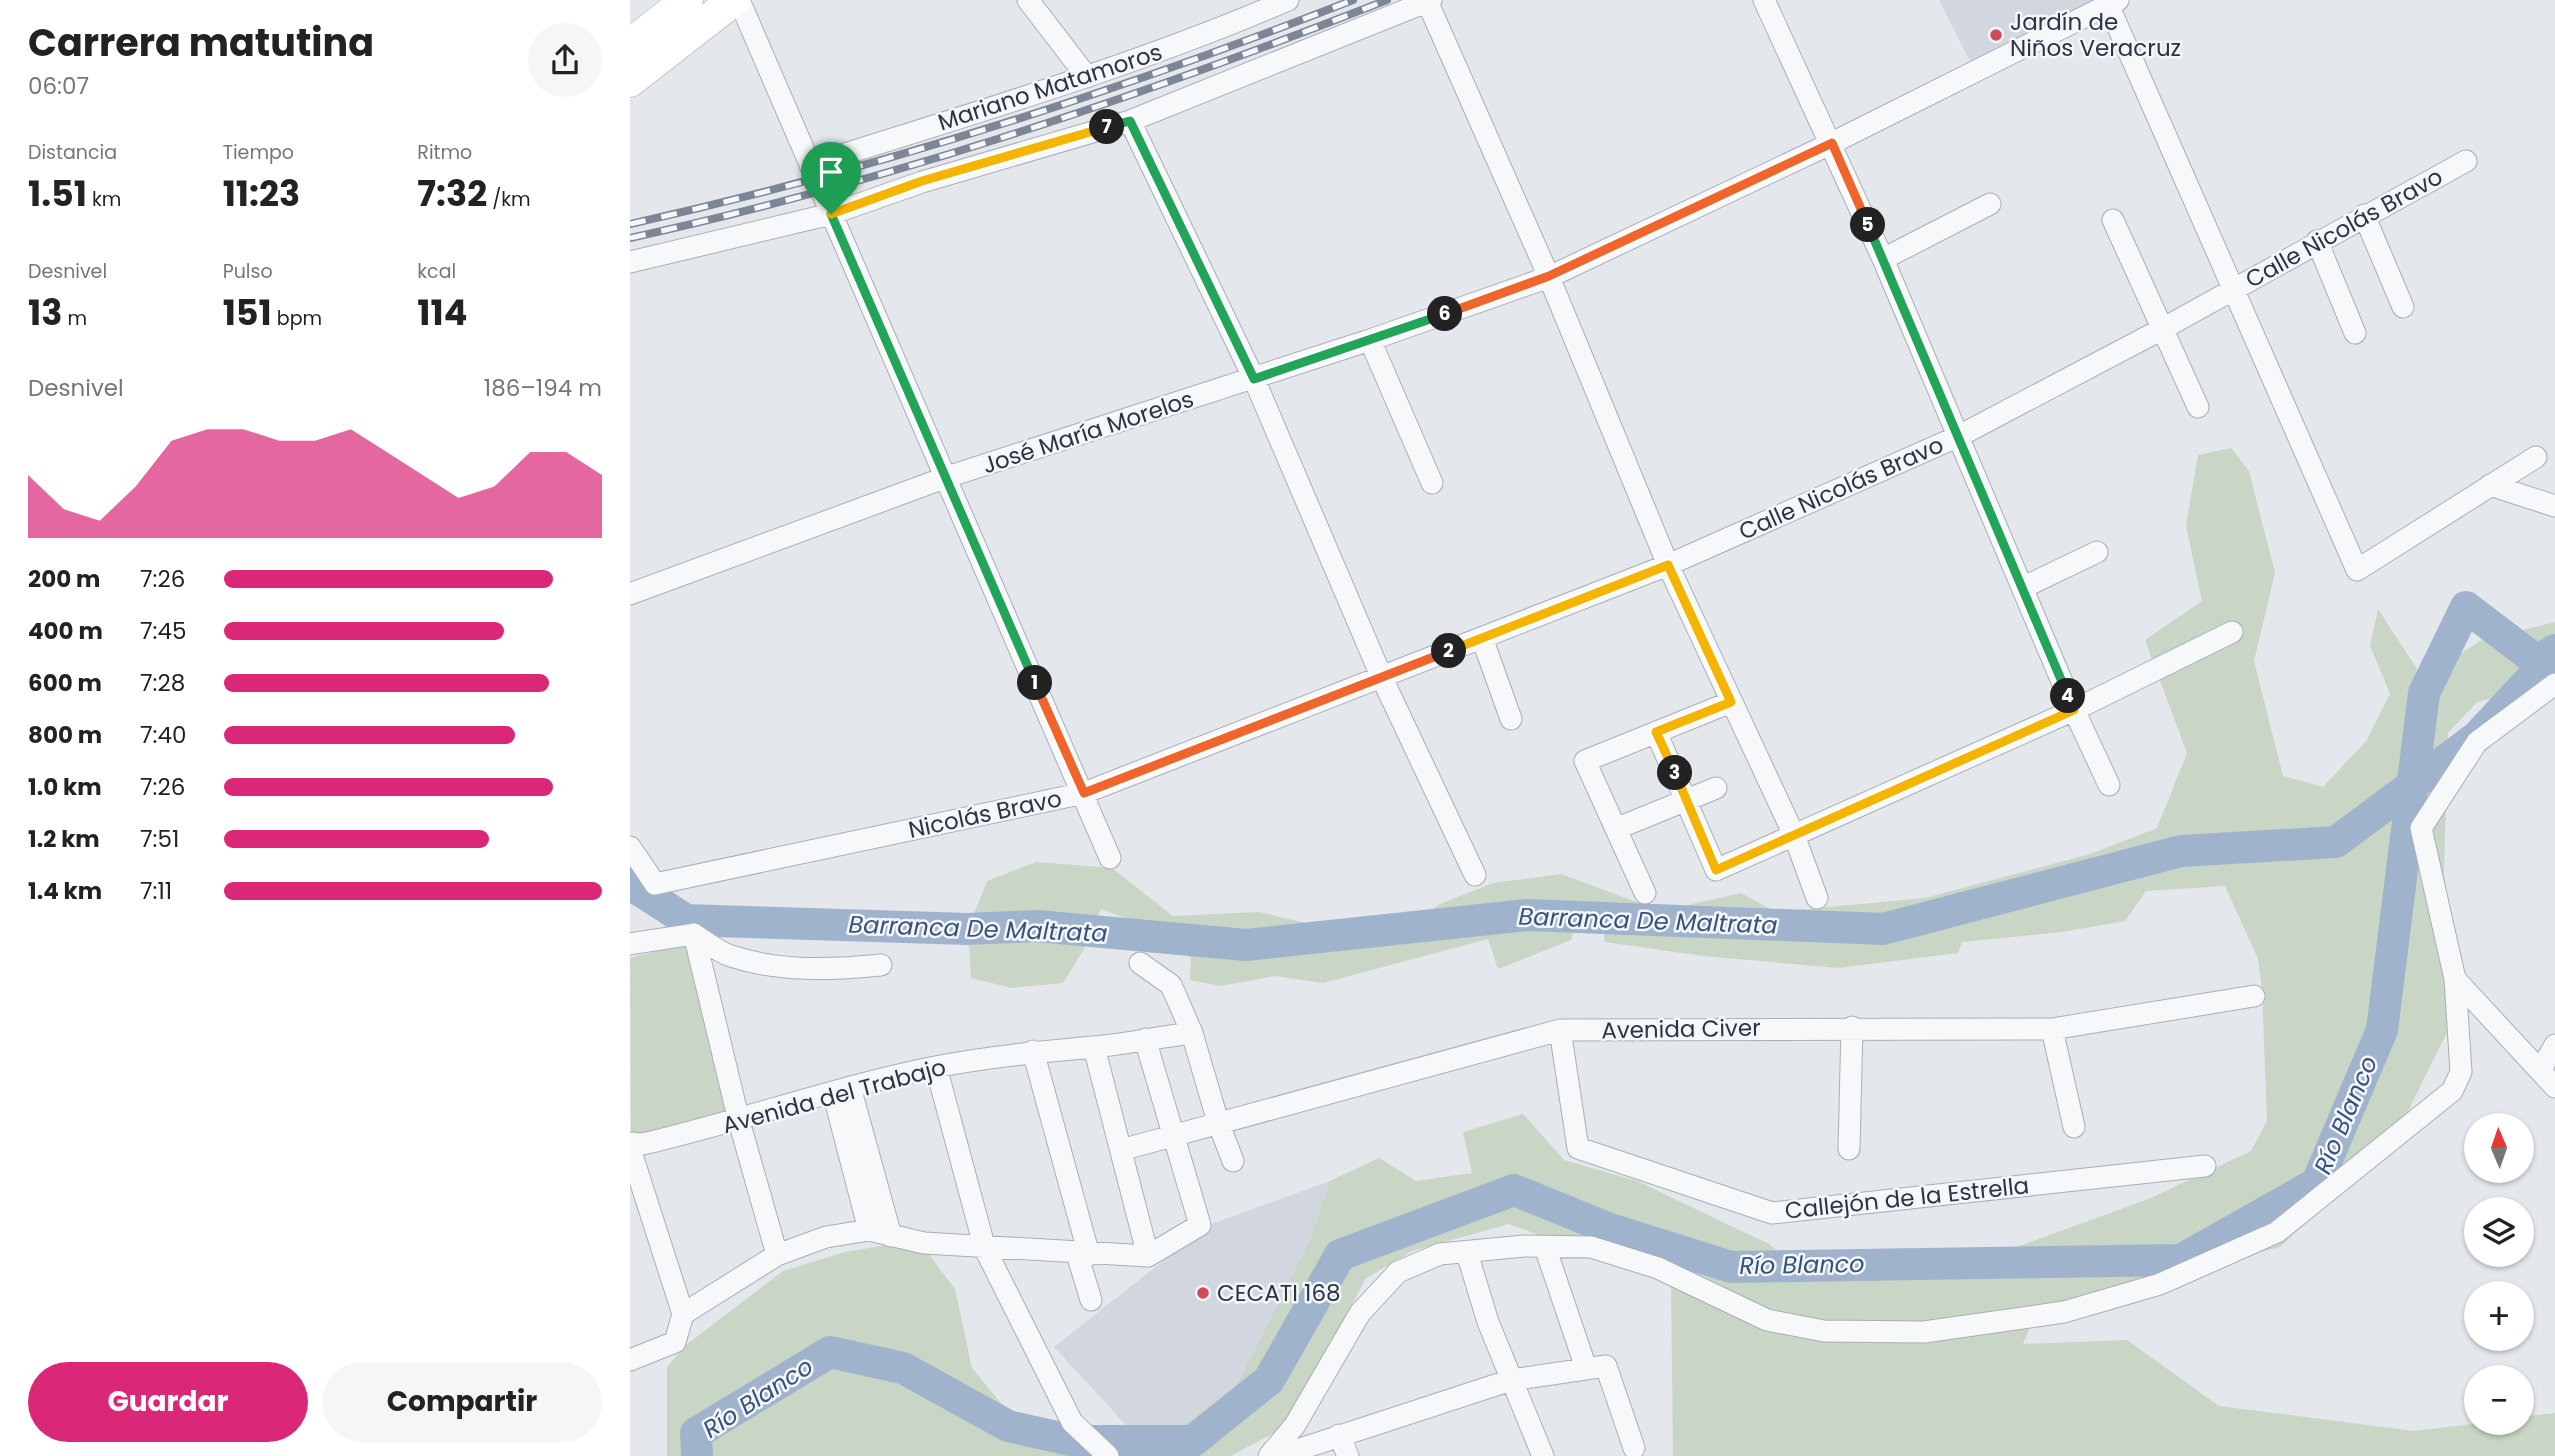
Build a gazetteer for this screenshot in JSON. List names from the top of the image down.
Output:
{
  "streets": {
    "street": [
      "Mariano Matamoros",
      "Calle Nicolás Bravo",
      "José María Morelos",
      "Nicolás Bravo",
      "Avenida Civer",
      "Avenida del Trabajo",
      "Callejón de la Estrella"
    ]
  },
  "crossings": [
    ["Calle Nicolás Bravo", "Nicolás Bravo"],
    ["Avenida Civer", "Callejón de la Estrella"]
  ],
  "water": ["Barranca De Maltrata", "Río Blanco"],
  "places": ["Jardín de Niños Veracruz", "CECATI 168"],
  "north": "top",
  "page": {
    "heading": ["Carrera matutina", "06:07"],
    "pins": [
      "7",
      "5",
      "6",
      "2",
      "1",
      "4",
      "3"
    ],
    "stats": [
      ["Distancia", "1.51 km"],
      ["Tiempo", "11:23"],
      ["Ritmo", "7:32 /km"],
      ["Desnivel", "13 m"],
      ["Pulso", "151 bpm"],
      ["kcal", "114"]
    ],
    "chart": ["Desnivel", "186–194 m"],
    "list": [
      {
        "name": "200 m",
        "note": "7:26"
      },
      {
        "name": "400 m",
        "note": "7:45"
      },
      {
        "name": "600 m",
        "note": "7:28"
      },
      {
        "name": "800 m",
        "note": "7:40"
      },
      {
        "name": "1.0 km",
        "note": "7:26"
      },
      {
        "name": "1.2 km",
        "note": "7:51"
      },
      {
        "name": "1.4 km",
        "note": "7:11"
      }
    ],
    "map_buttons": ["+", "−"],
    "buttons": ["Guardar", "Compartir"]
  }
}
